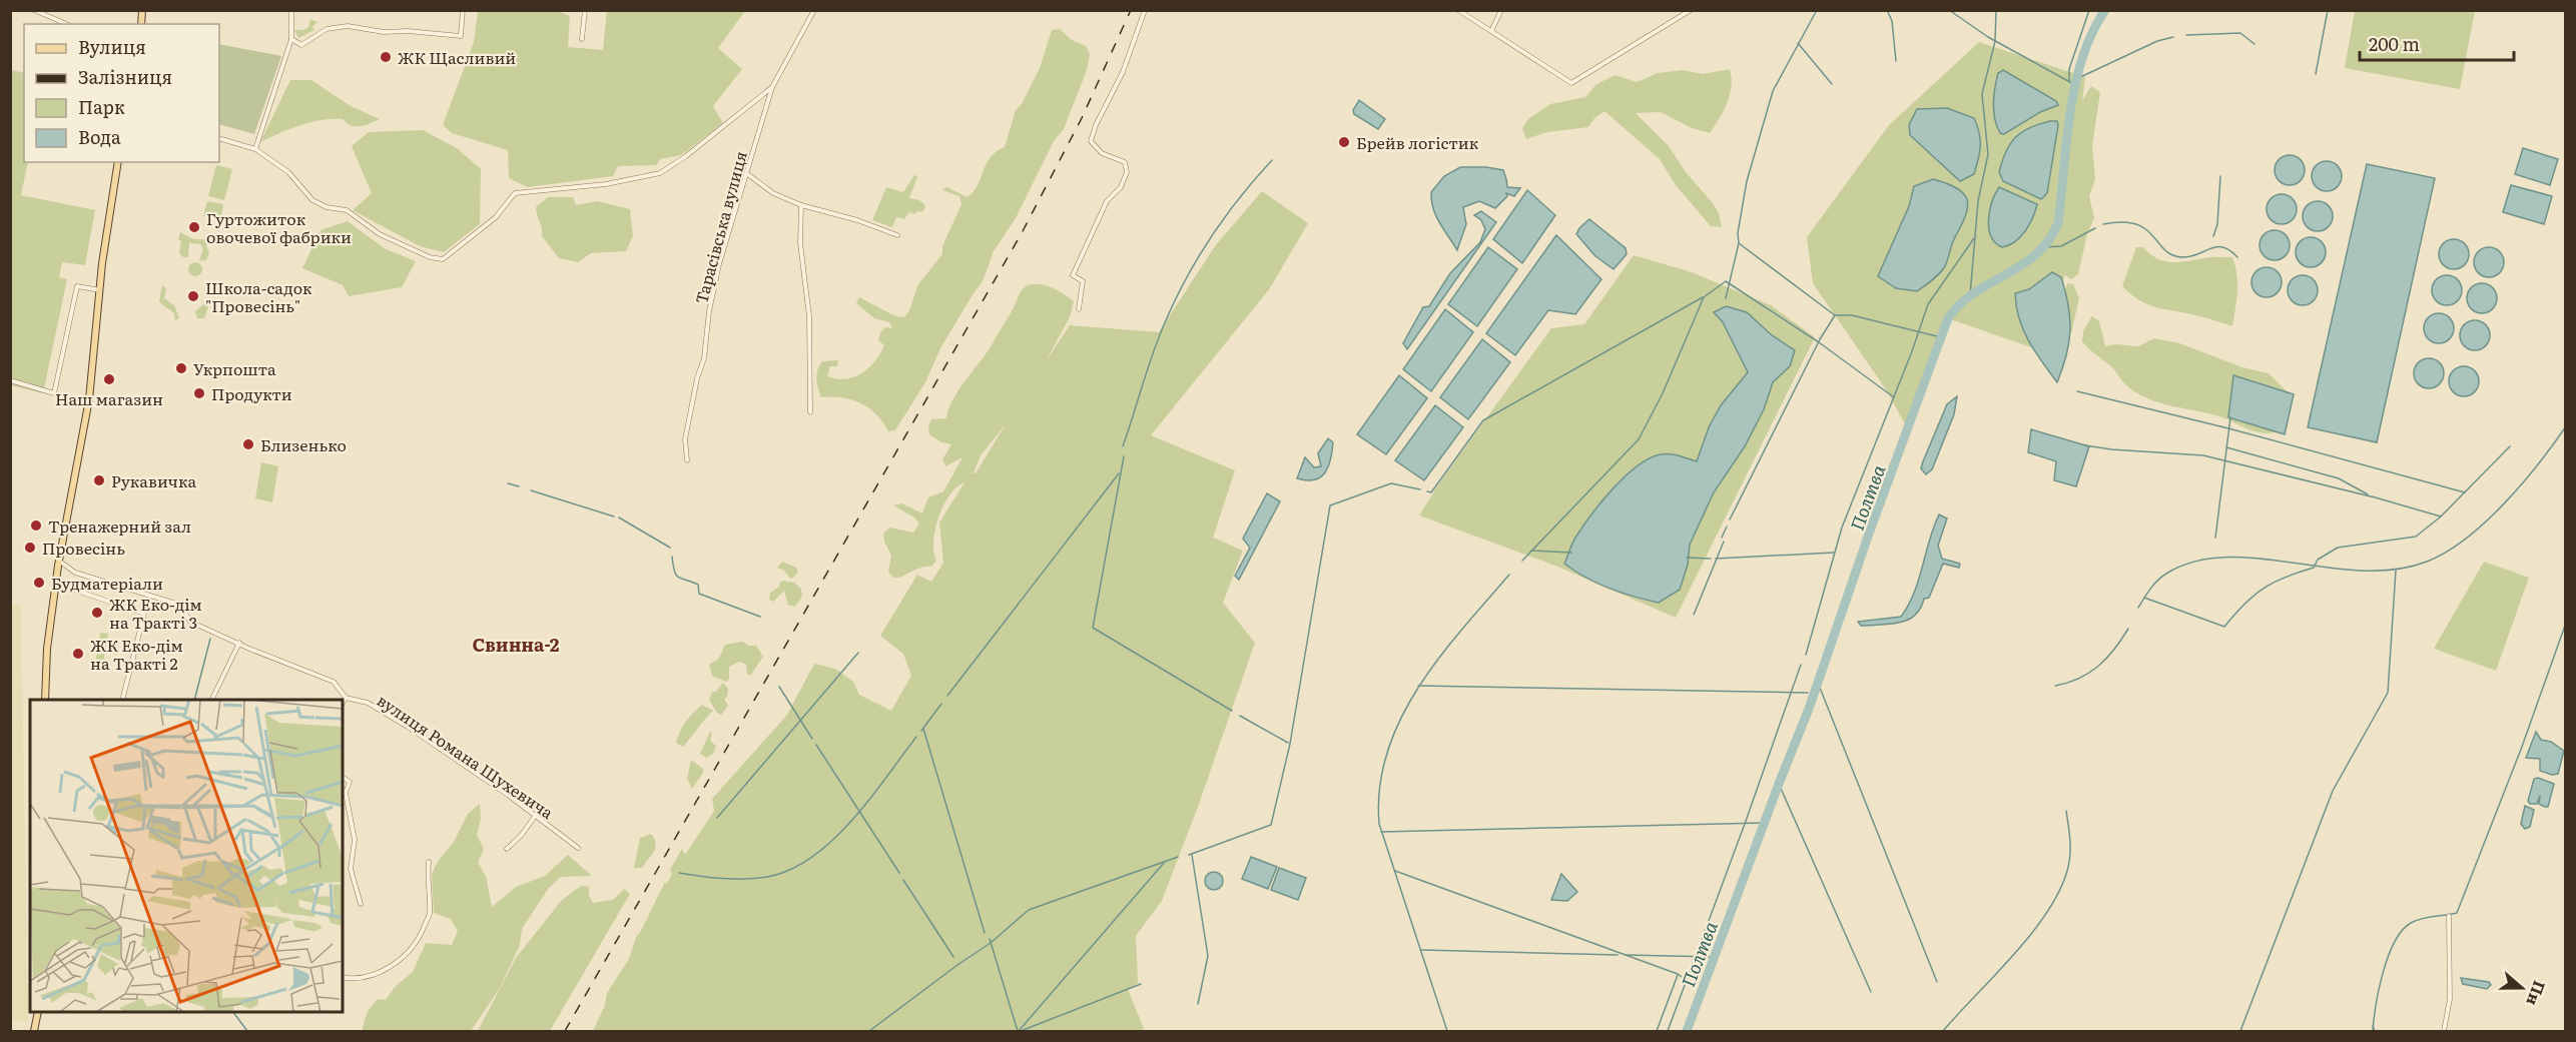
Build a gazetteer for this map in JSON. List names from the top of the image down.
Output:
{
  "streets": {
    "street": ["Тарасівська вулиця", "вулиця Романа Шухевича"]
  },
  "districts": ["Свинна-2"],
  "water": ["Полтва"],
  "places": [
    "ЖК Щасливий",
    "Брейв логістик",
    "Гуртожиток овочевої фабрики",
    "Школа-садок \"Провесінь\"",
    "Укрпошта",
    "Наш магазин",
    "Продукти",
    "Близенько",
    "Рукавичка",
    "Тренажерний зал",
    "Провесінь",
    "Будматеріали",
    "ЖК Еко-дім на Тракті 3",
    "ЖК Еко-дім на Тракті 2"
  ],
  "legend": [
    "Вулиця",
    "Залізниця",
    "Парк",
    "Вода"
  ],
  "scale_bar": "200 m",
  "north": "right"
}
